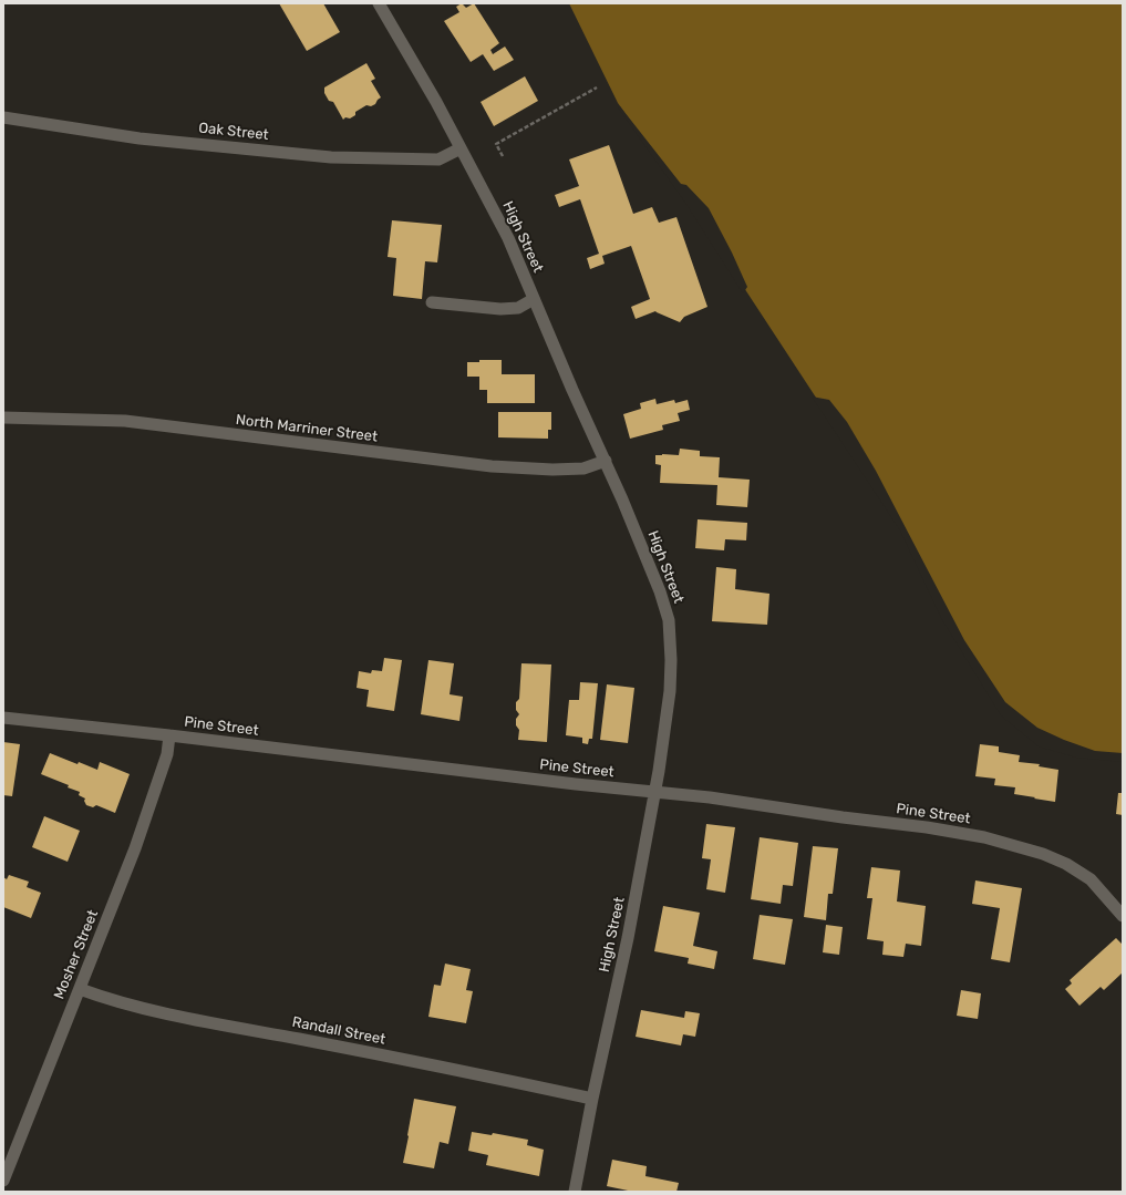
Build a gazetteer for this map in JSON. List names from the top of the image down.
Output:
{
  "streets": {
    "street": [
      "Oak Street",
      "High Street",
      "North Marriner Street",
      "Pine Street",
      "Mosher Street",
      "Randall Street"
    ]
  },
  "crossings": [
    ["Oak Street", "High Street"],
    ["High Street", "North Marriner Street"],
    ["High Street", "Pine Street"],
    ["High Street", "Randall Street"],
    ["Pine Street", "Mosher Street"],
    ["Mosher Street", "Randall Street"]
  ]
}
